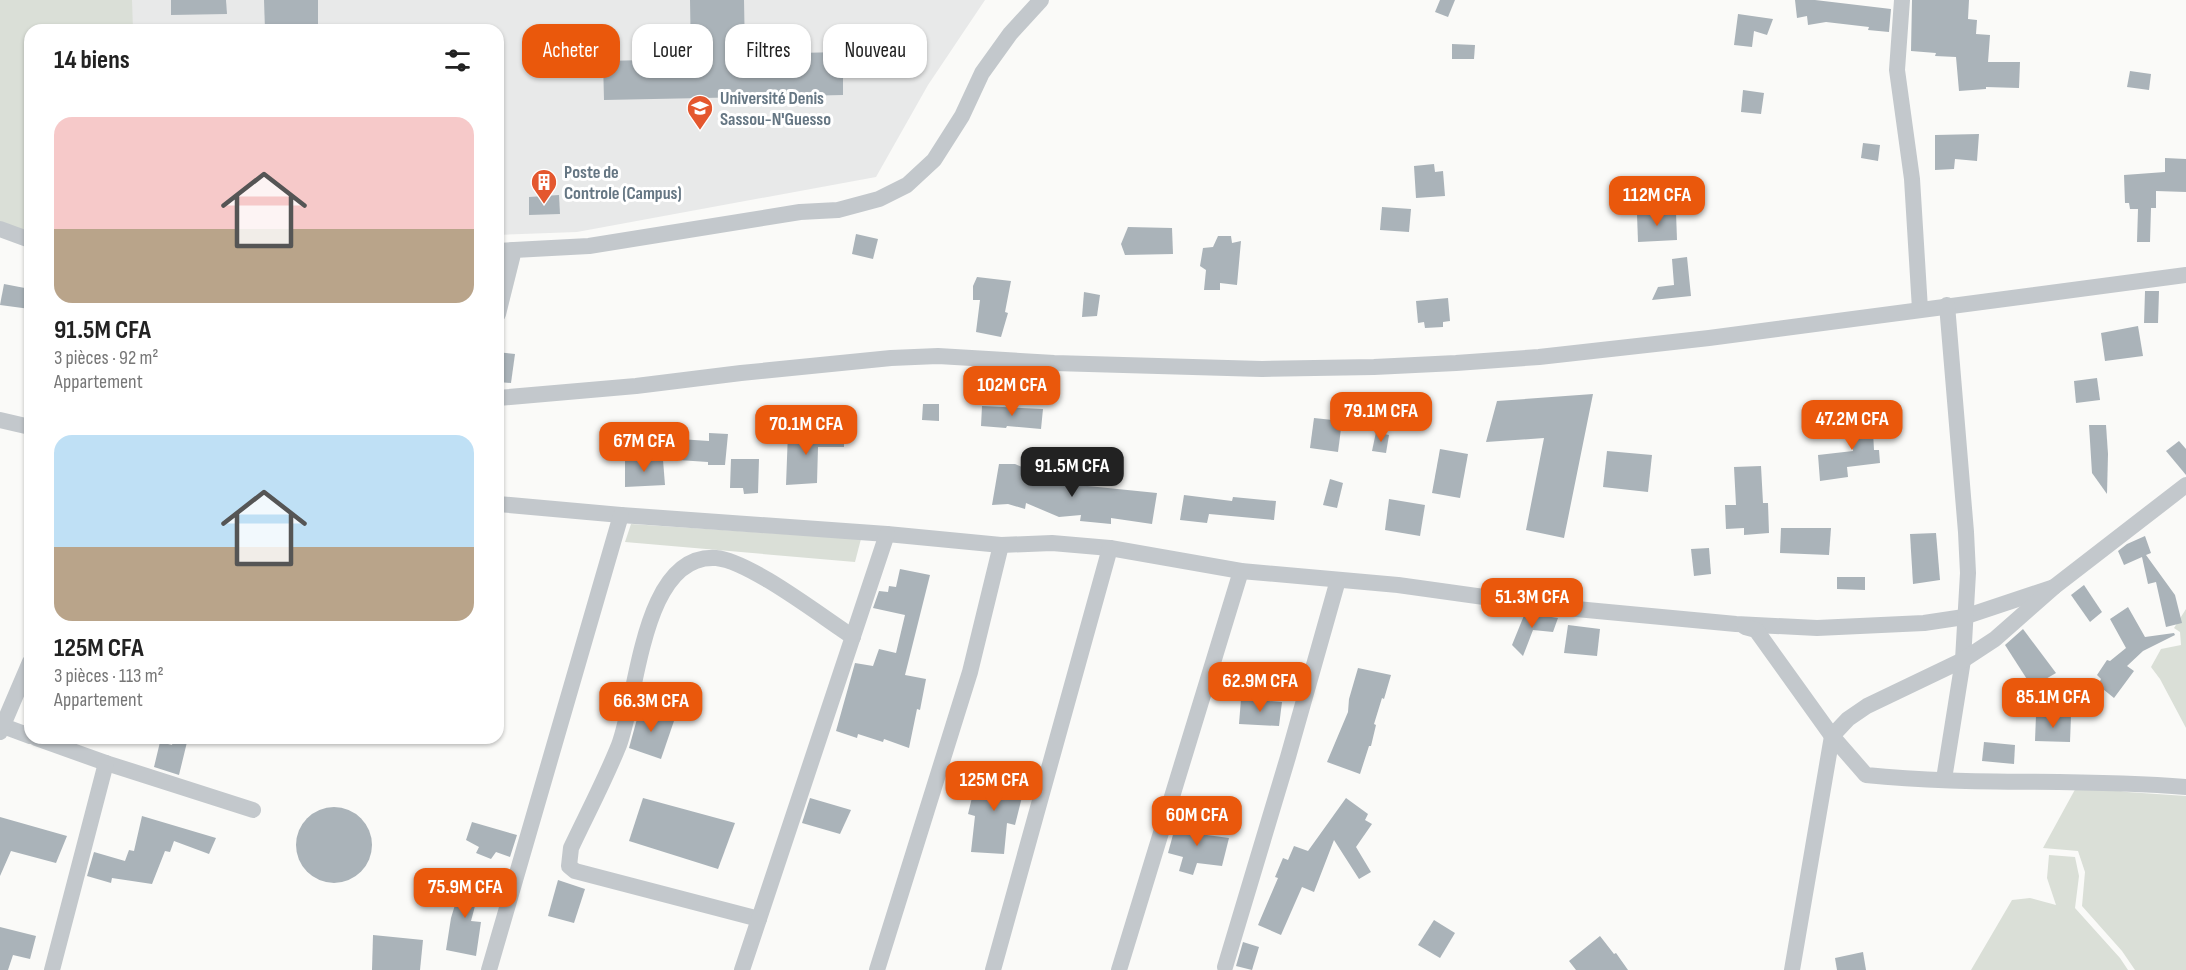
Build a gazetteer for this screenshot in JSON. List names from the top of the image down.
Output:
{
  "places": {
    "school or university": ["Université Denis Sassou-N'Guesso"],
    "building": ["Poste de Controle (Campus)"]
  },
  "page": {
    "chip": [
      "Acheter",
      "Louer",
      "Filtres",
      "Nouveau"
    ],
    "heading": "14 biens",
    "list": [
      {
        "name": "91.5M CFA",
        "note": "3 pièces · 92 m² · Appartement"
      },
      {
        "name": "125M CFA",
        "note": "3 pièces · 113 m² · Appartement"
      }
    ],
    "price": [
      "112M CFA",
      "102M CFA",
      "79.1M CFA",
      "47.2M CFA",
      "70.1M CFA",
      "67M CFA",
      "91.5M CFA",
      "51.3M CFA",
      "62.9M CFA",
      "85.1M CFA",
      "66.3M CFA",
      "125M CFA",
      "60M CFA",
      "75.9M CFA"
    ]
  }
}
